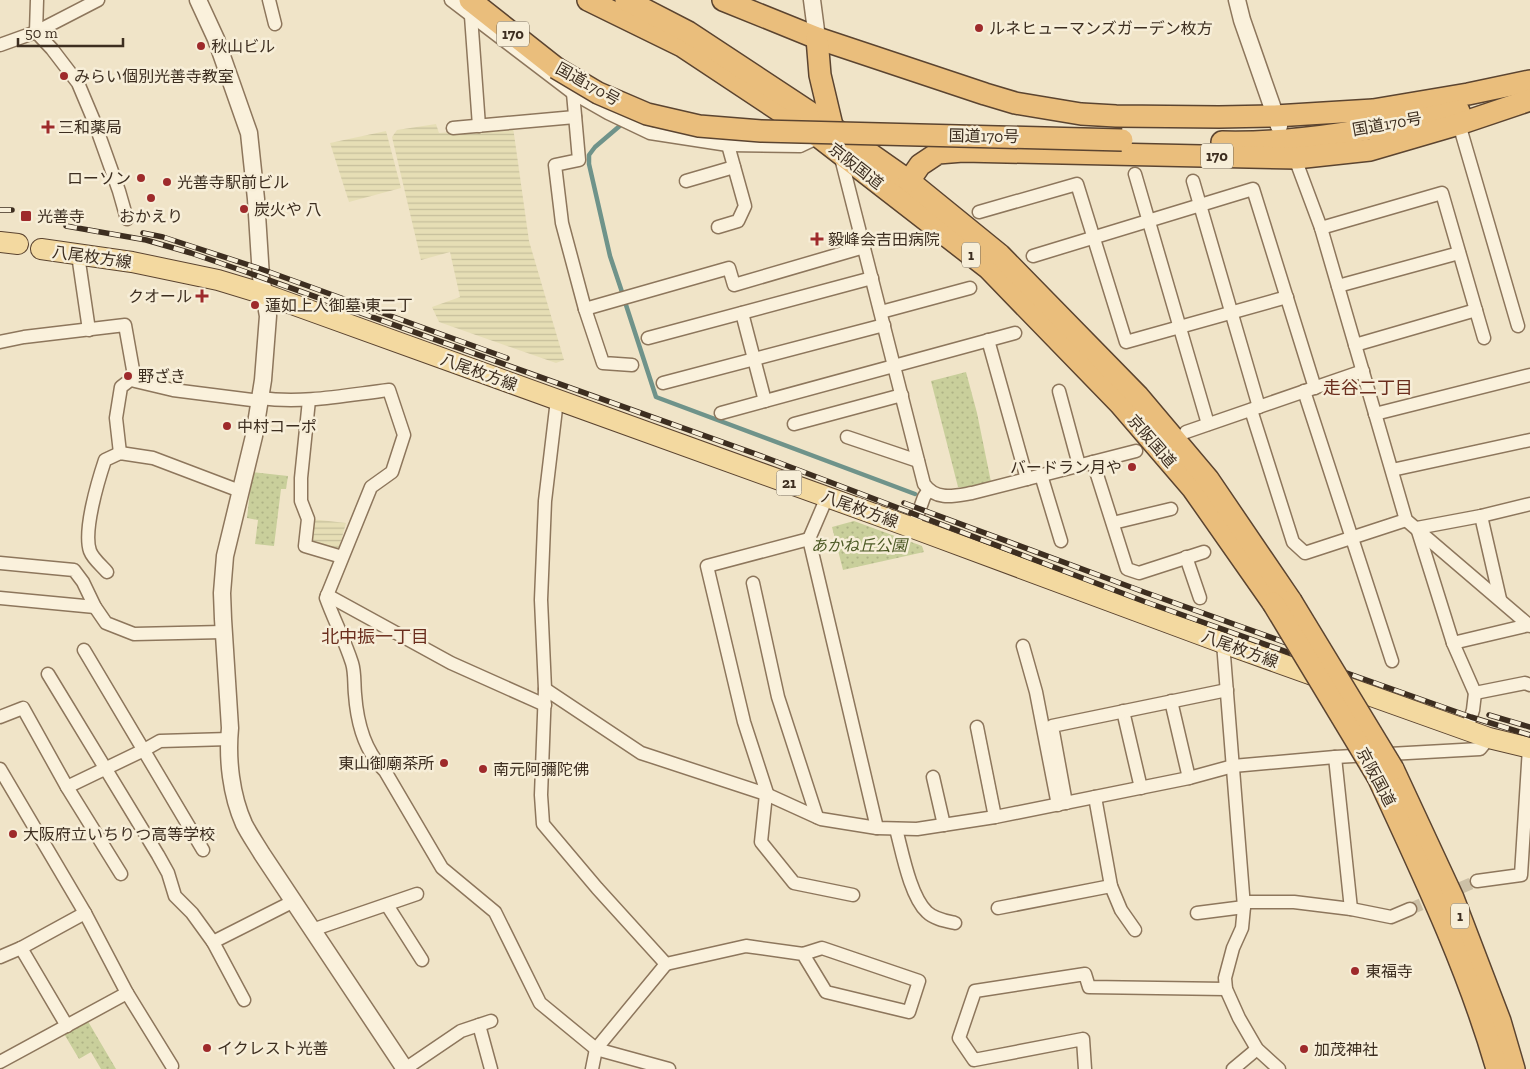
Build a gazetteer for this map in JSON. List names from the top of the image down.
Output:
{
  "streets": {
    "highway": [
      "170",
      "国道170号",
      "京阪国道",
      "1"
    ],
    "main road": ["八尾枚方線", "21"]
  },
  "crossings": [
    ["170", "国道170号"],
    ["170", "京阪国道"]
  ],
  "districts": ["走谷二丁目", "北中振一丁目"],
  "parks": ["あかね丘公園"],
  "places": {
    "other": [
      "ルネヒューマンズガーデン枚方",
      "秋山ビル",
      "みらい個別光善寺教室",
      "ローソン",
      "光善寺駅前ビル",
      "おかえり",
      "炭火や 八",
      "蓮如上人御墓 東二丁",
      "野ざき",
      "中村コーポ",
      "バードラン月や",
      "東山御廟茶所",
      "南元阿彌陀佛",
      "大阪府立いちりつ高等学校",
      "東福寺",
      "イクレスト光善",
      "加茂神社"
    ],
    "health": ["三和薬局", "毅峰会吉田病院", "クオール"],
    "transit": ["光善寺"]
  },
  "scale_bar": "50 m"
}
